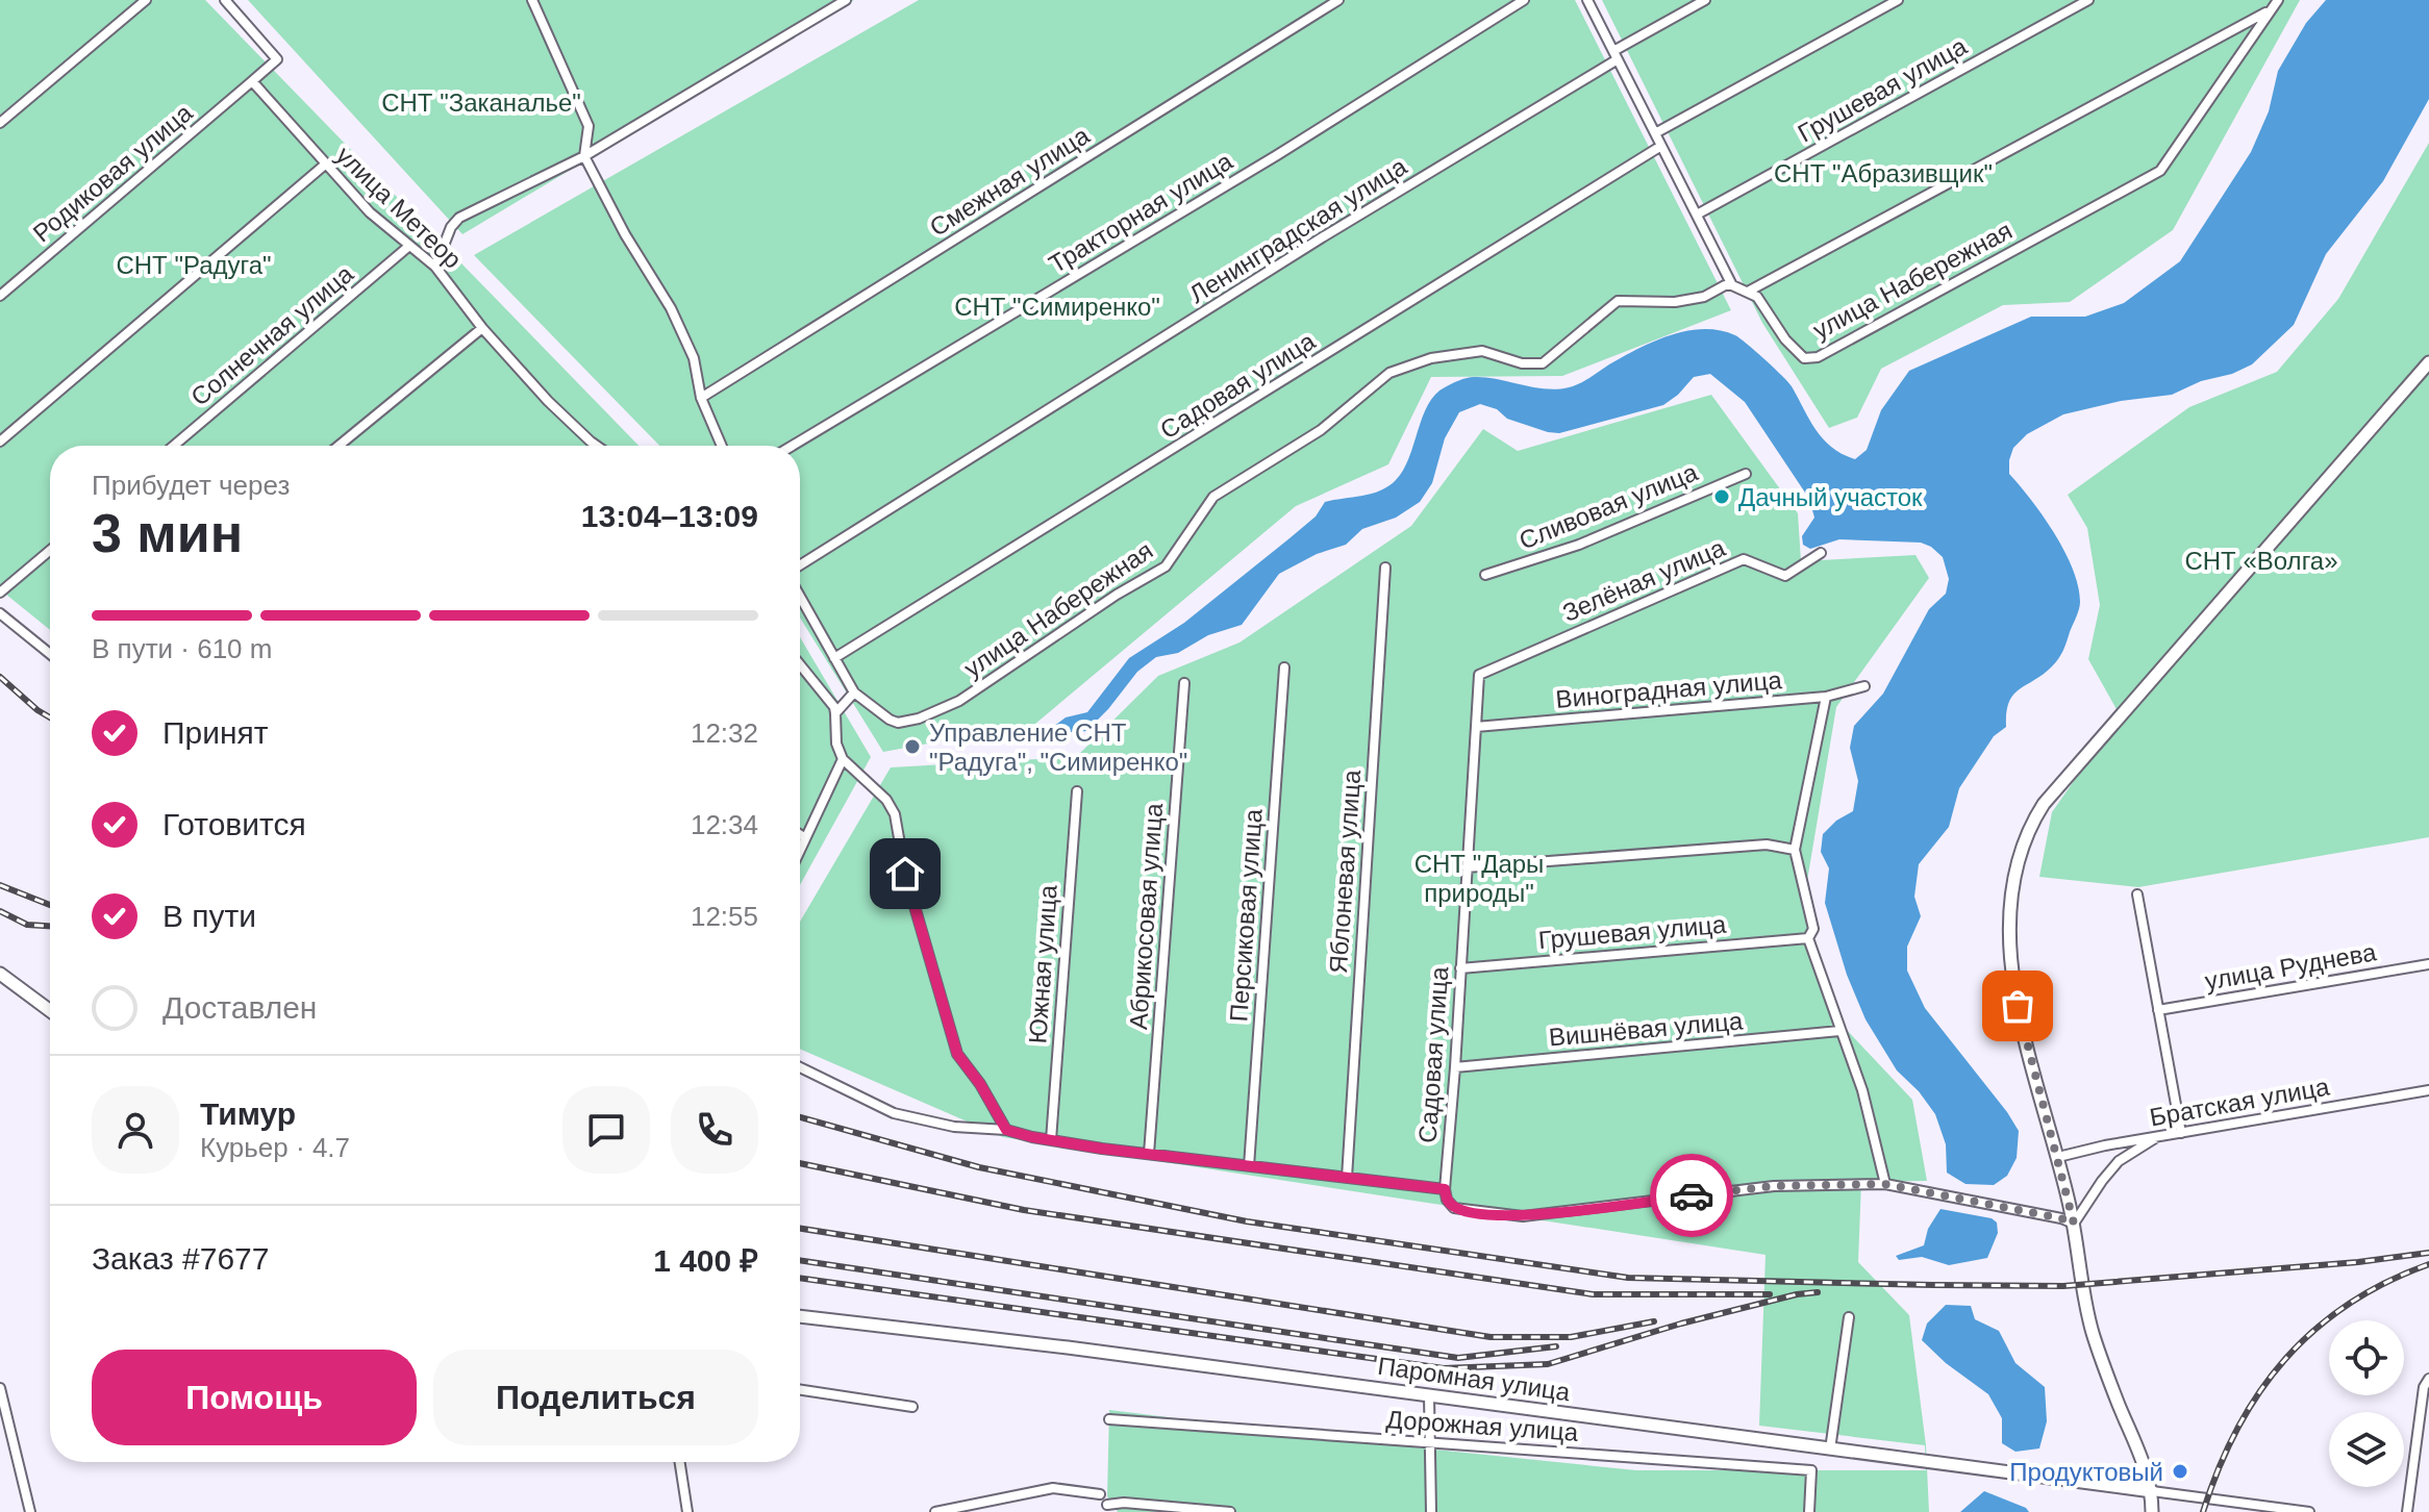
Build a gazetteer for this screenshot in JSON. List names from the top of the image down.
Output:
{
  "streets": {
    "street": [
      "Грушевая улица",
      "Родиковая улица",
      "Смежная улица",
      "улица Метеор",
      "Тракторная улица",
      "Ленинградская улица",
      "улица Набережная",
      "Солнечная улица",
      "Садовая улица",
      "Сливовая улица",
      "Зелёная улица",
      "Виноградная улица",
      "Яблоневая улица",
      "Персиковая улица",
      "Абрикосовая улица",
      "Южная улица",
      "улица Руднева",
      "Вишнёвая улица",
      "Братская улица",
      "Паромная улица",
      "Дорожная улица"
    ]
  },
  "crossings": [
    ["Грушевая улица", "Садовая улица"],
    ["Родиковая улица", "улица Метеор"],
    ["улица Метеор", "Солнечная улица"],
    ["Садовая улица", "Зелёная улица"],
    ["Садовая улица", "Виноградная улица"],
    ["Садовая улица", "Вишнёвая улица"]
  ],
  "parks": [
    "СНТ \"Заканалье\"",
    "СНТ \"Абразивщик\"",
    "СНТ \"Радуга\"",
    "СНТ \"Симиренко\"",
    "СНТ «Волга»",
    "СНТ \"Дары природы\""
  ],
  "places": ["Дачный участок", "Управление СНТ \"Радуга\", \"Симиренко\"", "Продуктовый"],
  "page": {
    "heading": ["3 мин", "Прибудет через", "13:04–13:09"],
    "panel": [
      "Тимур",
      "Курьер · 4.7",
      "Заказ #7677",
      "1 400 ₽"
    ],
    "bar": "В пути · 610 m",
    "list": [
      ["Принят", "12:32"],
      ["Готовится", "12:34"],
      ["В пути", "12:55"],
      "Доставлен"
    ],
    "buttons": ["Помощь", "Поделиться"]
  }
}
